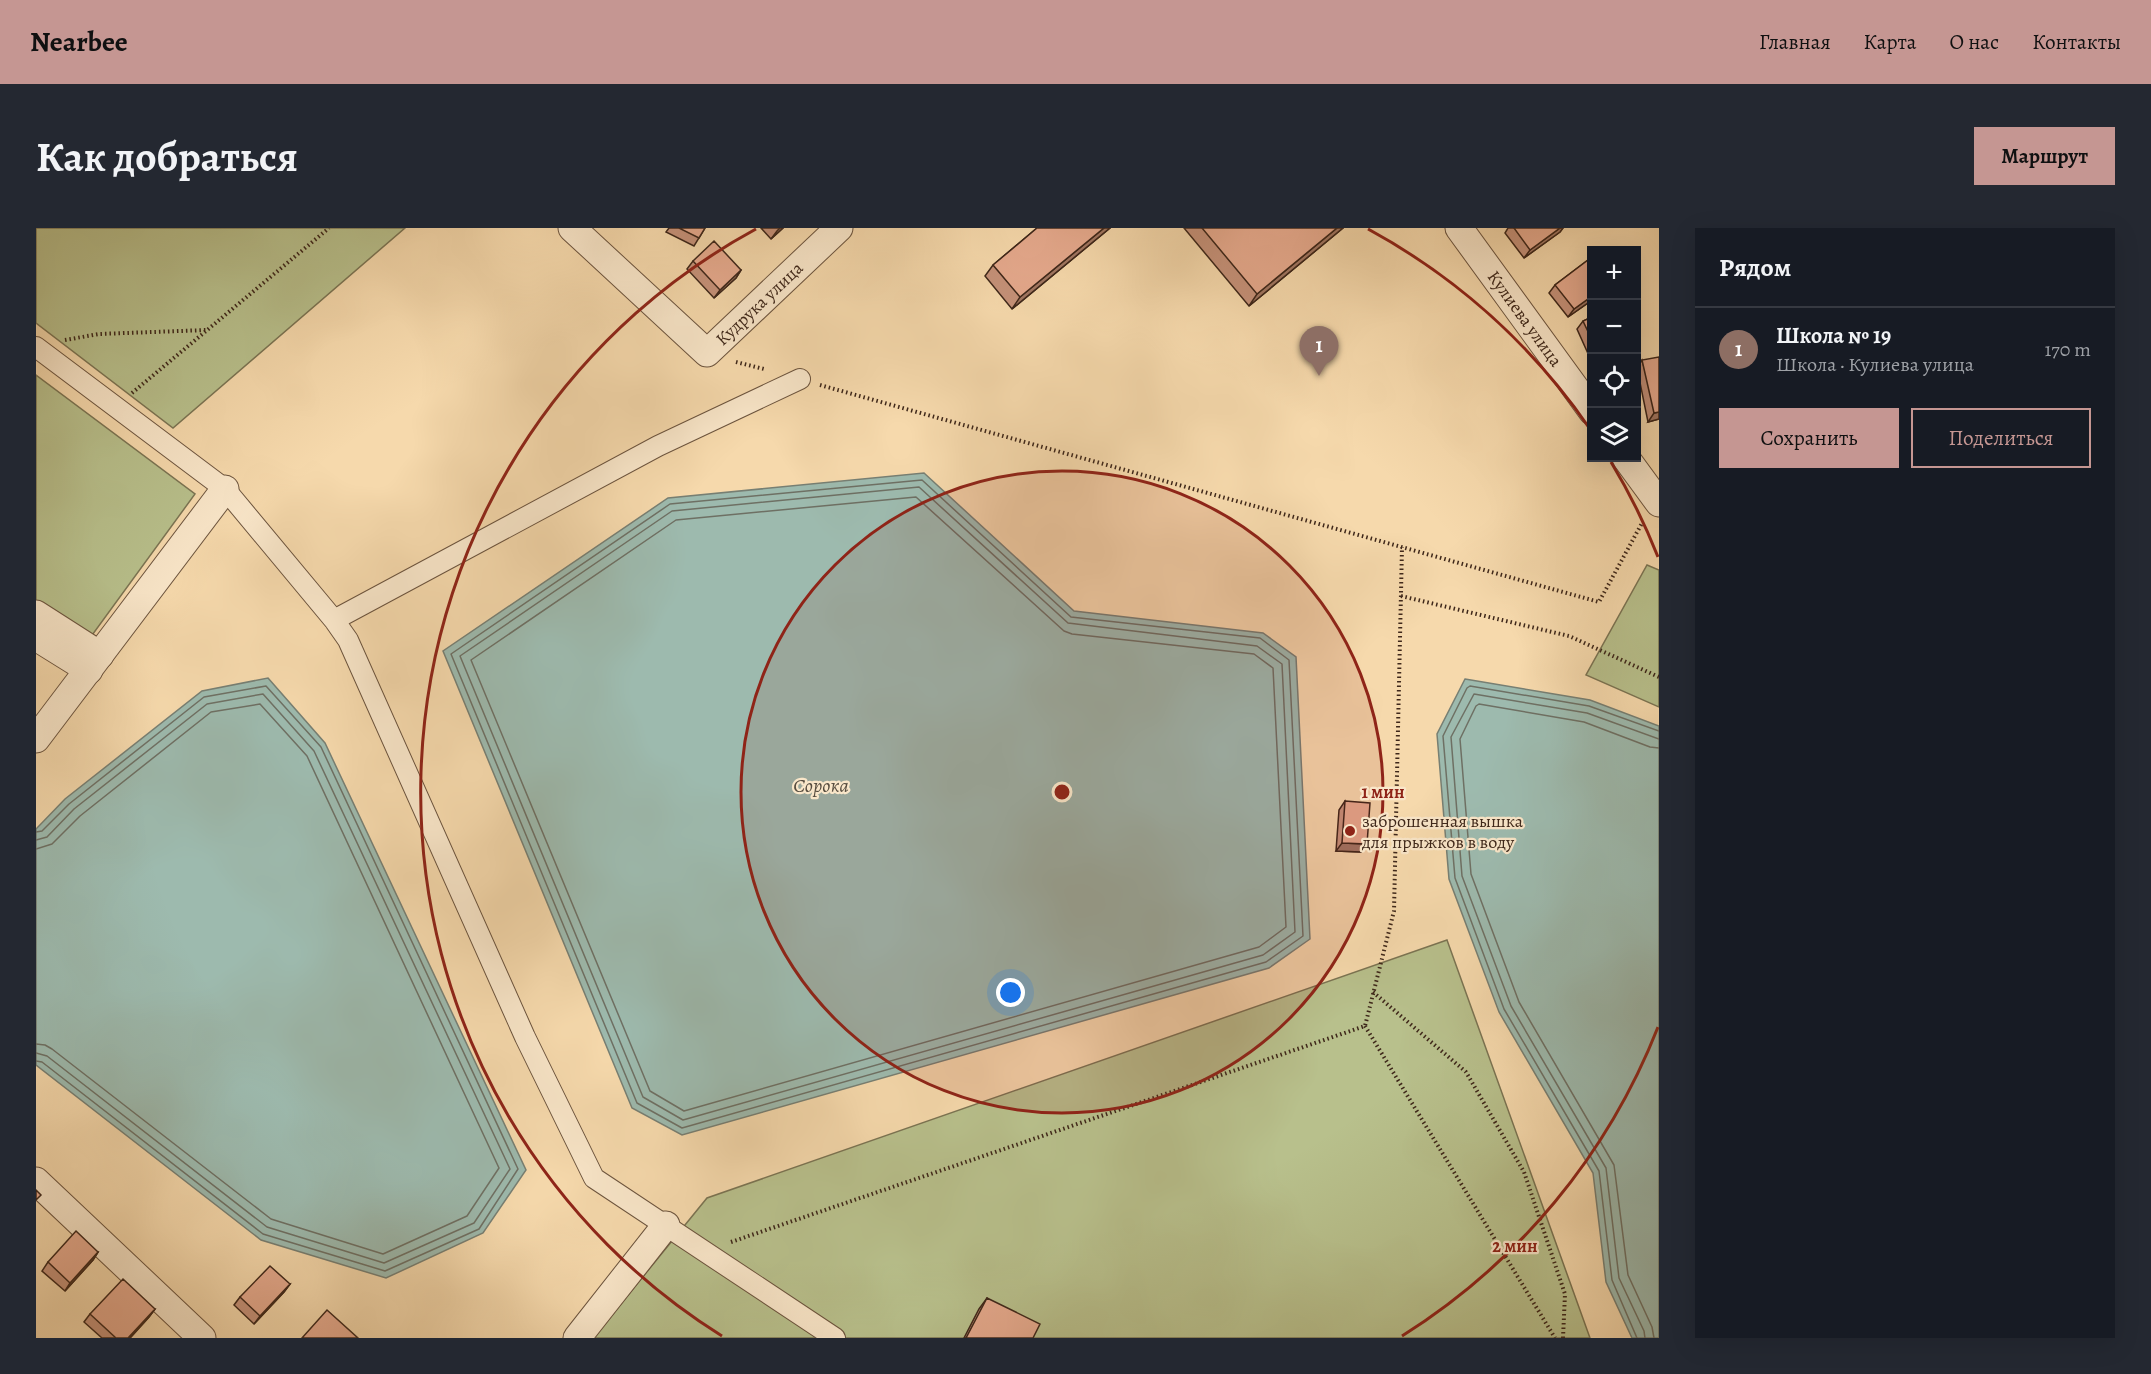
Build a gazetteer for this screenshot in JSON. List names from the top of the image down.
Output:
{
  "streets": {
    "street": ["Кудрука улица", "Кулиева улица"]
  },
  "water": ["Сорока"],
  "places": ["заброшенная вышка для прыжков в воду"],
  "page": {
    "header": "Nearbee",
    "nav": [
      "Главная",
      "Карта",
      "О нас",
      "Контакты"
    ],
    "buttons": [
      "Маршрут",
      ["Сохранить", "Поделиться"]
    ],
    "title": "Как добраться",
    "heading": "Рядом",
    "map_buttons": ["+", "−"],
    "list": [
      {
        "mark": "1",
        "name": "Школа № 19",
        "note": "Школа · Кулиева улица",
        "value": "170 m"
      }
    ],
    "pins": "1"
  },
  "rings": ["1 мин", "2 мин"]
}
